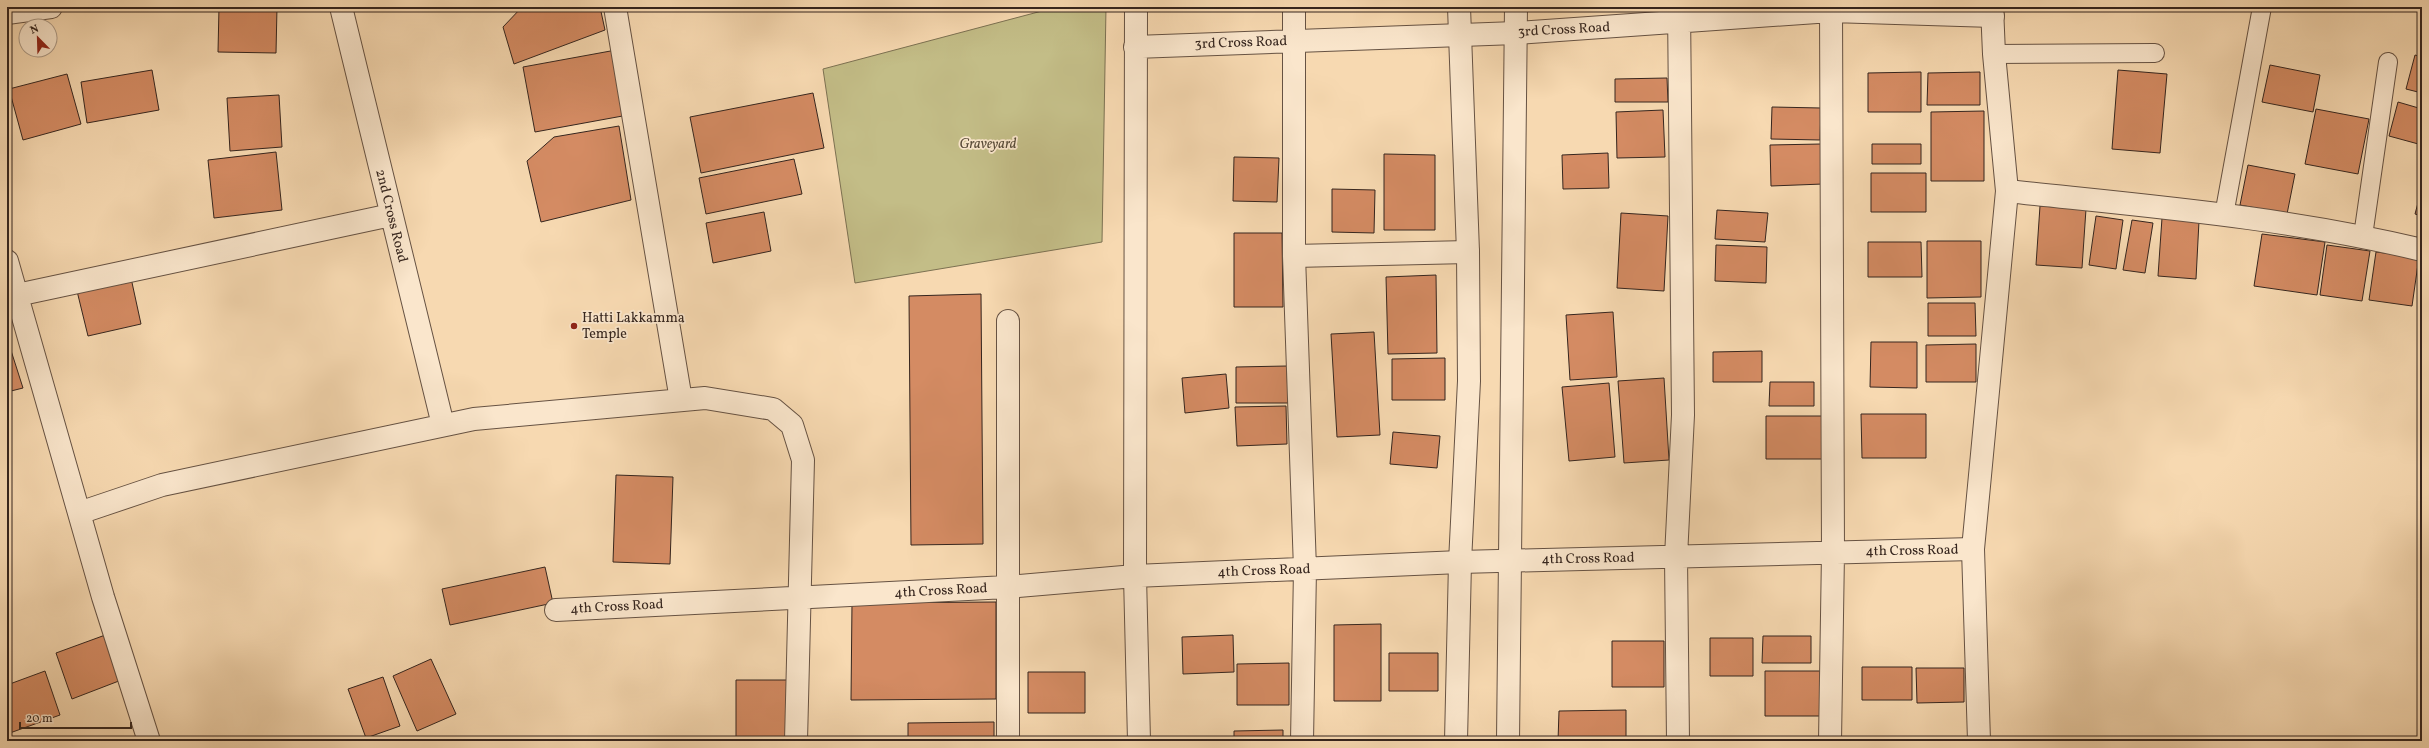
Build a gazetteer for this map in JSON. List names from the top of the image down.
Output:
{
  "streets": {
    "street": ["3rd Cross Road", "2nd Cross Road", "4th Cross Road"]
  },
  "parks": ["Graveyard"],
  "places": ["Hatti Lakkamma Temple"],
  "scale_bar": "20 m",
  "north": "top left"
}
